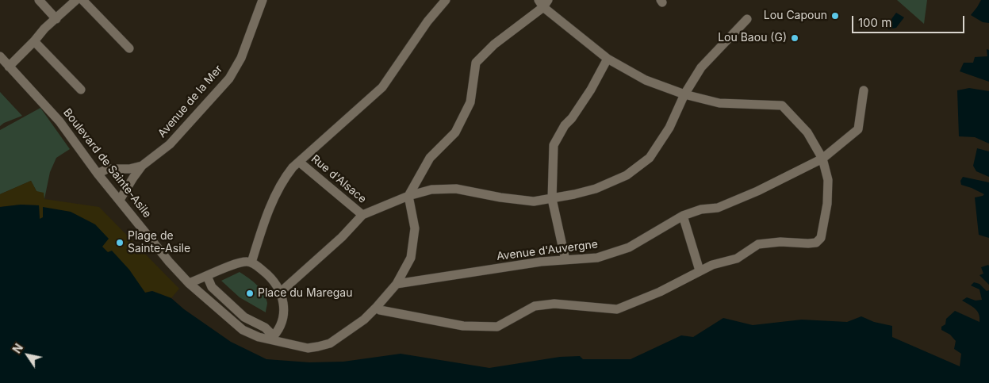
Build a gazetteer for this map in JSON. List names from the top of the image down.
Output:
{
  "streets": {
    "street": [
      "Avenue de la Mer",
      "Boulevard de Sainte-Asile",
      "Rue d'Alsace",
      "Avenue d'Auvergne"
    ]
  },
  "crossings": [
    ["Avenue de la Mer", "Boulevard de Sainte-Asile"],
    ["Boulevard de Sainte-Asile", "Avenue d'Auvergne"]
  ],
  "places": [
    "Lou Capoun",
    "Lou Baou (G)",
    "Plage de Sainte-Asile",
    "Place du Maregau"
  ],
  "scale_bar": "100 m",
  "north": "top left"
}
